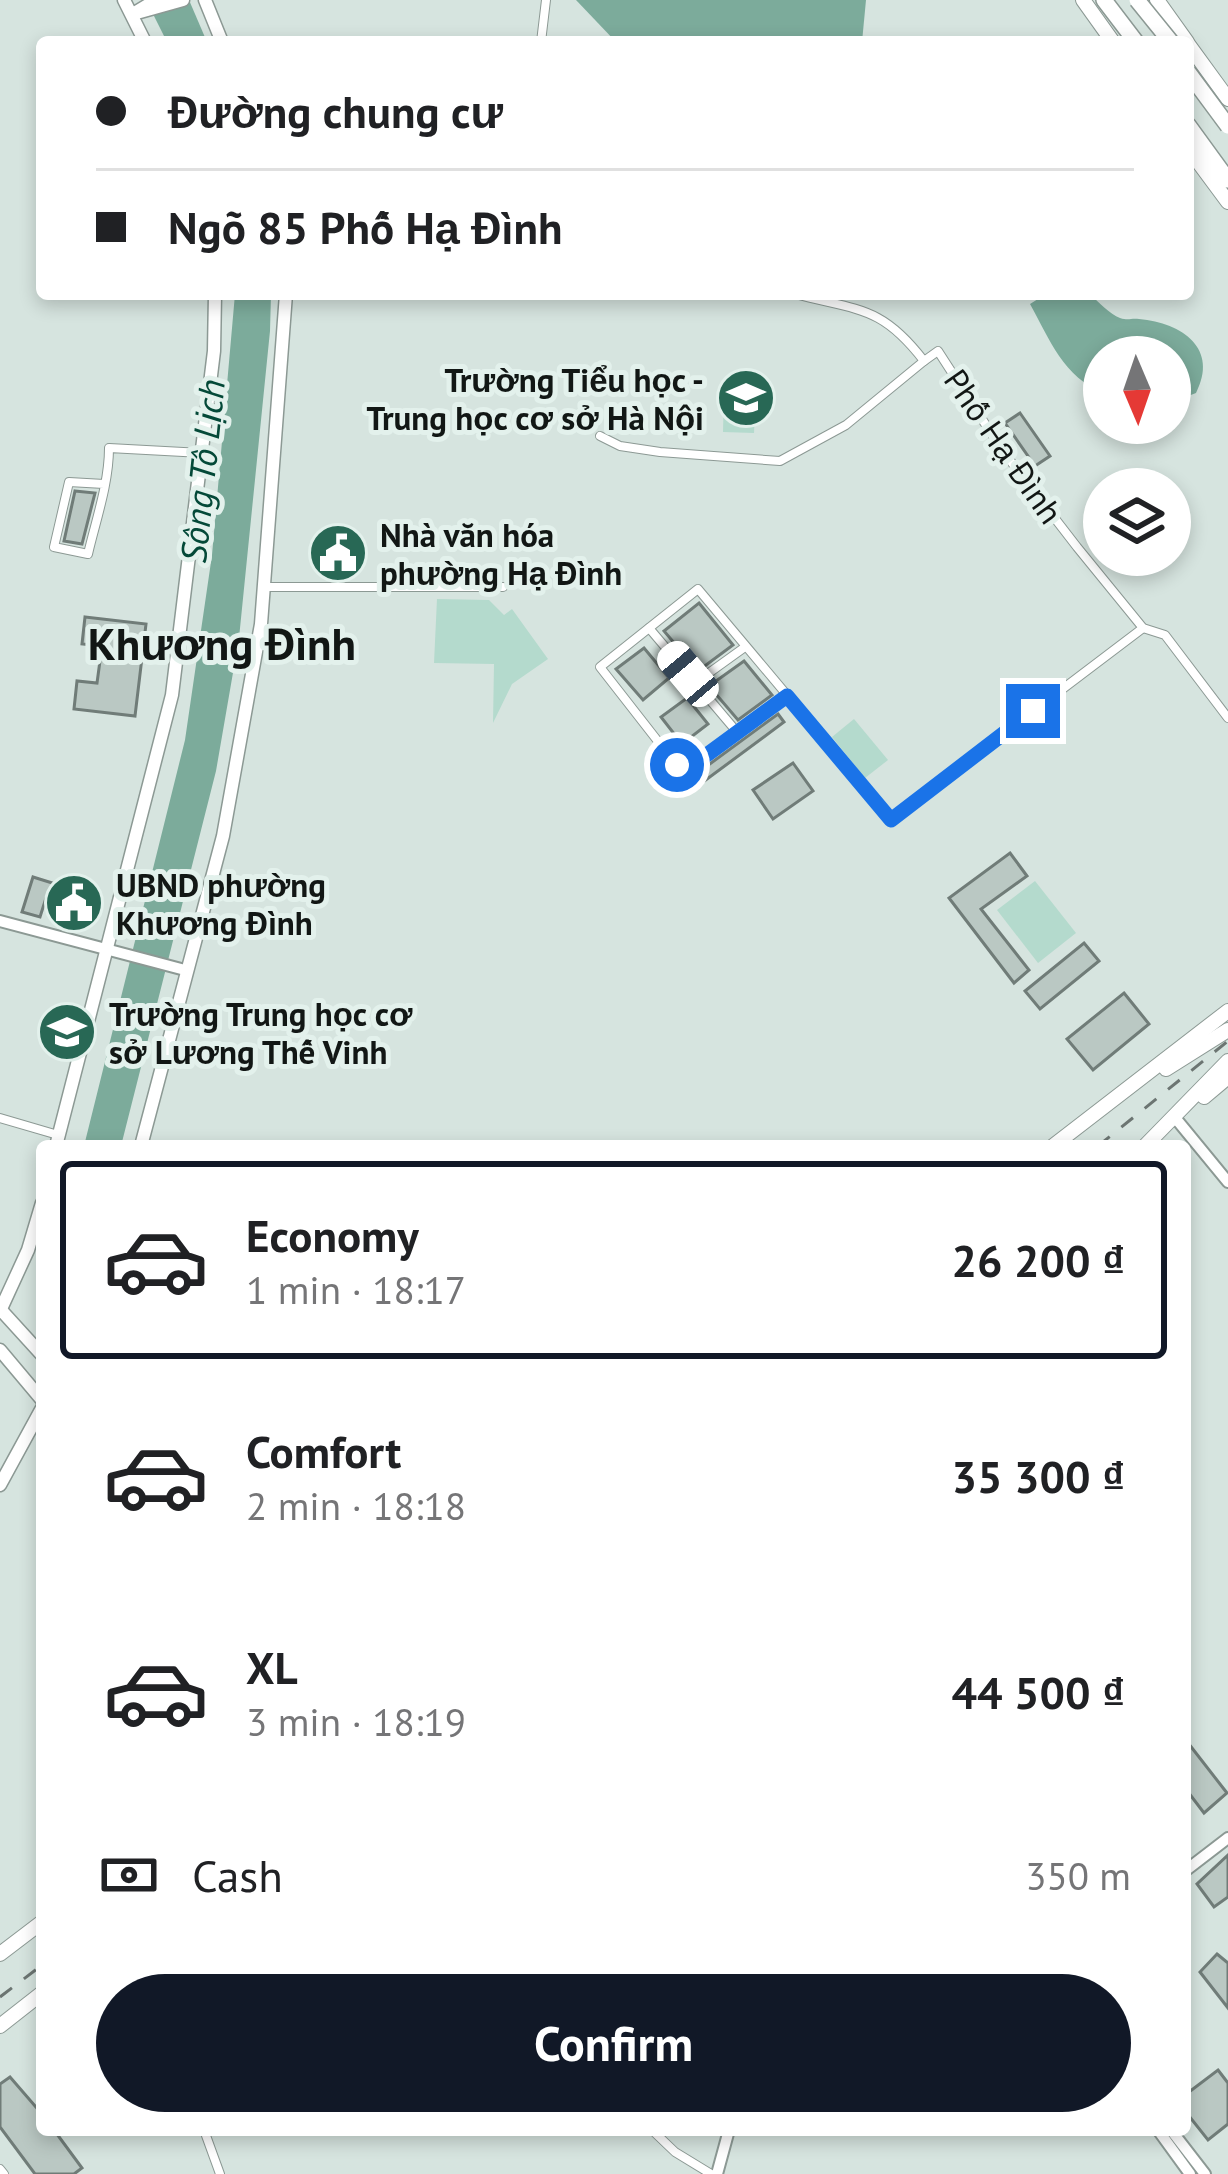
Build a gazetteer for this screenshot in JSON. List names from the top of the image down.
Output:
{
  "streets": {
    "street": ["Phố Hạ Đình"]
  },
  "districts": ["Khương Đình"],
  "water": ["Sông Tô Lịch"],
  "places": {
    "school or university": ["Trường Tiểu học - Trung học cơ sở Hà Nội", "Trường Trung học cơ sở Lương Thế Vinh"],
    "public building": ["Nhà văn hóa phường Hạ Đình", "UBND phường Khương Đình"]
  },
  "north": "bottom",
  "page": {
    "banner": ["Đường chung cư", "Ngõ 85 Phố Hạ Đình"],
    "list": [
      {
        "name": "Economy",
        "note": "1 min · 18:17",
        "value": "26 200 ₫"
      },
      {
        "name": "Comfort",
        "note": "2 min · 18:18",
        "value": "35 300 ₫"
      },
      {
        "name": "XL",
        "note": "3 min · 18:19",
        "value": "44 500 ₫"
      }
    ],
    "pay": ["Cash", "350 m"],
    "buttons": "Confirm"
  }
}
